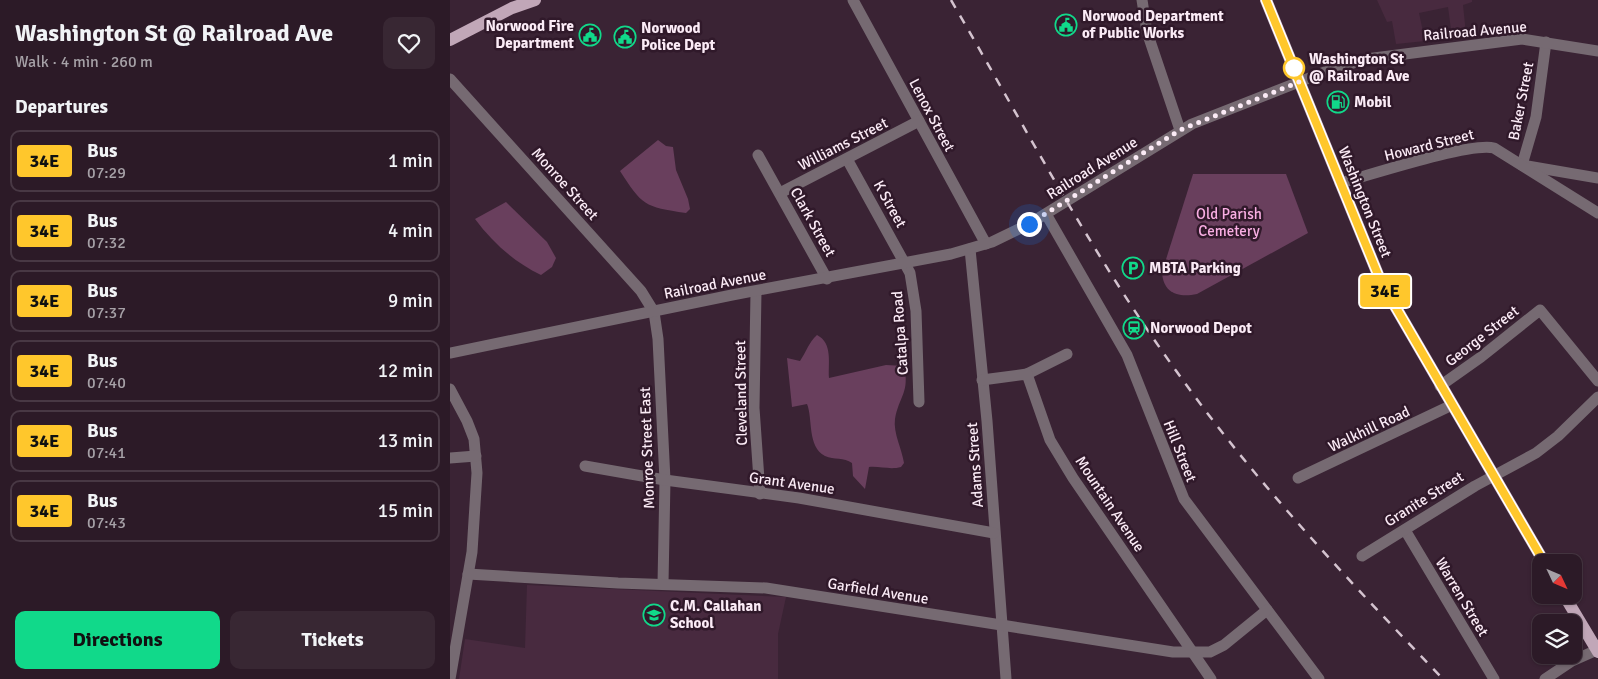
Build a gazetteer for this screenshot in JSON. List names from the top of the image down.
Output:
{
  "streets": {
    "main road": ["Washington Street"],
    "street": [
      "Railroad Avenue",
      "Baker Street",
      "Lenox Street",
      "Williams Street",
      "Howard Street",
      "Monroe Street",
      "K Street",
      "Clark Street",
      "Catalpa Road",
      "George Street",
      "Cleveland Street",
      "Walkhill Road",
      "Monroe Street East",
      "Hill Street",
      "Adams Street",
      "Grant Avenue",
      "Granite Street",
      "Mountain Avenue",
      "Garfield Avenue",
      "Warren Street"
    ]
  },
  "crossings": [
    ["Railroad Avenue", "Baker Street"],
    ["Railroad Avenue", "Lenox Street"],
    ["Railroad Avenue", "Monroe Street"],
    ["Railroad Avenue", "Washington Street"],
    ["Railroad Avenue", "K Street"],
    ["Railroad Avenue", "Clark Street"],
    ["Railroad Avenue", "Catalpa Road"],
    ["Railroad Avenue", "Cleveland Street"],
    ["Railroad Avenue", "Monroe Street East"],
    ["Railroad Avenue", "Hill Street"],
    ["Railroad Avenue", "Adams Street"],
    ["Baker Street", "Howard Street"],
    ["Lenox Street", "Williams Street"],
    ["Williams Street", "K Street"],
    ["Williams Street", "Clark Street"],
    ["Howard Street", "Washington Street"],
    ["Monroe Street", "Monroe Street East"],
    ["Washington Street", "George Street"],
    ["Washington Street", "Walkhill Road"],
    ["Washington Street", "Granite Street"],
    ["K Street", "Catalpa Road"],
    ["Cleveland Street", "Grant Avenue"],
    ["Monroe Street East", "Grant Avenue"],
    ["Monroe Street East", "Garfield Avenue"],
    ["Hill Street", "Garfield Avenue"],
    ["Adams Street", "Grant Avenue"],
    ["Adams Street", "Garfield Avenue"],
    ["Granite Street", "Warren Street"],
    ["Mountain Avenue", "Garfield Avenue"]
  ],
  "parks": ["Old Parish Cemetery"],
  "places": {
    "public building": ["Norwood Department of Public Works", "Norwood Fire Department", "Norwood Police Dept"],
    "other": ["Washington St @ Railroad Ave"],
    "fuel station": ["Mobil"],
    "parking": ["MBTA Parking"],
    "station": ["Norwood Depot"],
    "school or university": ["C.M. Callahan School"]
  },
  "lines": ["bus line 34E"],
  "north": "bottom right",
  "page": {
    "heading": [
      ["Washington St @ Railroad Ave", "Walk · 4 min · 260 m"],
      "Departures"
    ],
    "on_map": "34E",
    "list": [
      {
        "mark": "34E",
        "name": "Bus",
        "note": "07:29",
        "value": "1 min"
      },
      {
        "mark": "34E",
        "name": "Bus",
        "note": "07:32",
        "value": "4 min"
      },
      {
        "mark": "34E",
        "name": "Bus",
        "note": "07:37",
        "value": "9 min"
      },
      {
        "mark": "34E",
        "name": "Bus",
        "note": "07:40",
        "value": "12 min"
      },
      {
        "mark": "34E",
        "name": "Bus",
        "note": "07:41",
        "value": "13 min"
      },
      {
        "mark": "34E",
        "name": "Bus",
        "note": "07:43",
        "value": "15 min"
      }
    ],
    "buttons": ["Directions", "Tickets"]
  }
}
